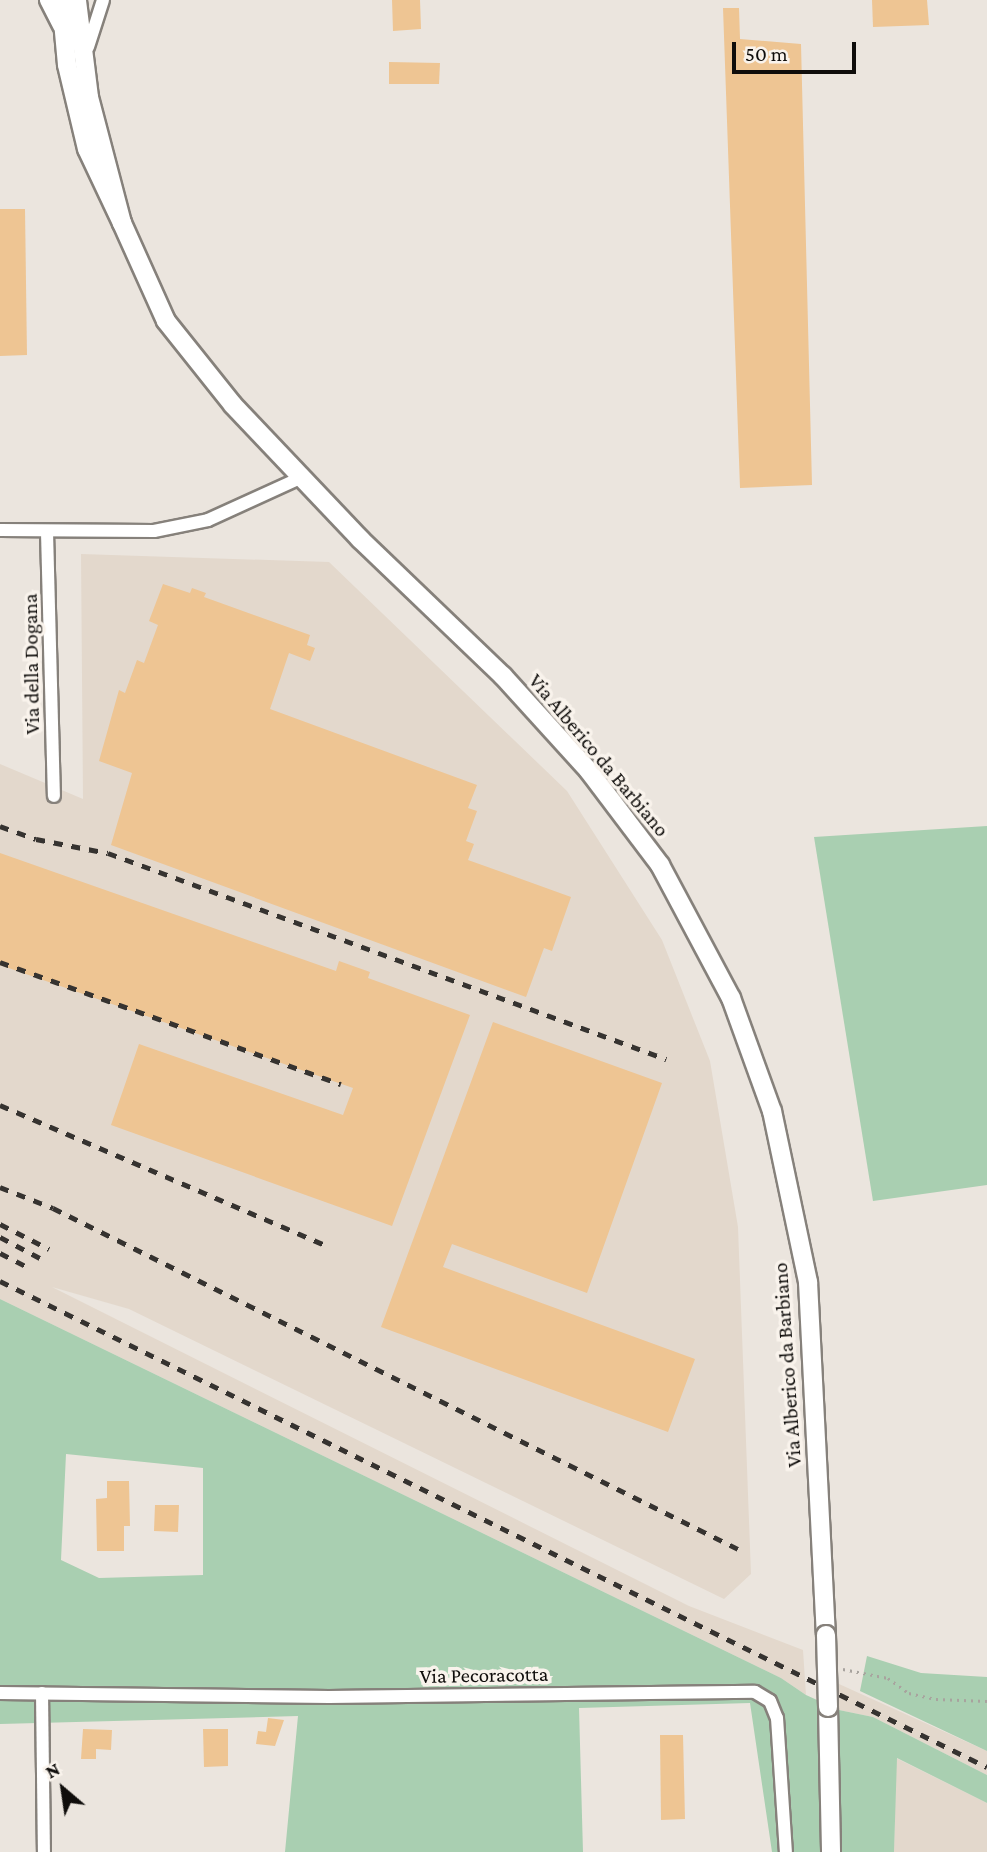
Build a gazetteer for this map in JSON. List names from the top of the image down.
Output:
{
  "streets": {
    "main road": ["Via Alberico da Barbiano"],
    "street": ["Via della Dogana", "Via Pecoracotta"]
  },
  "scale_bar": "50 m",
  "north": "top left"
}
